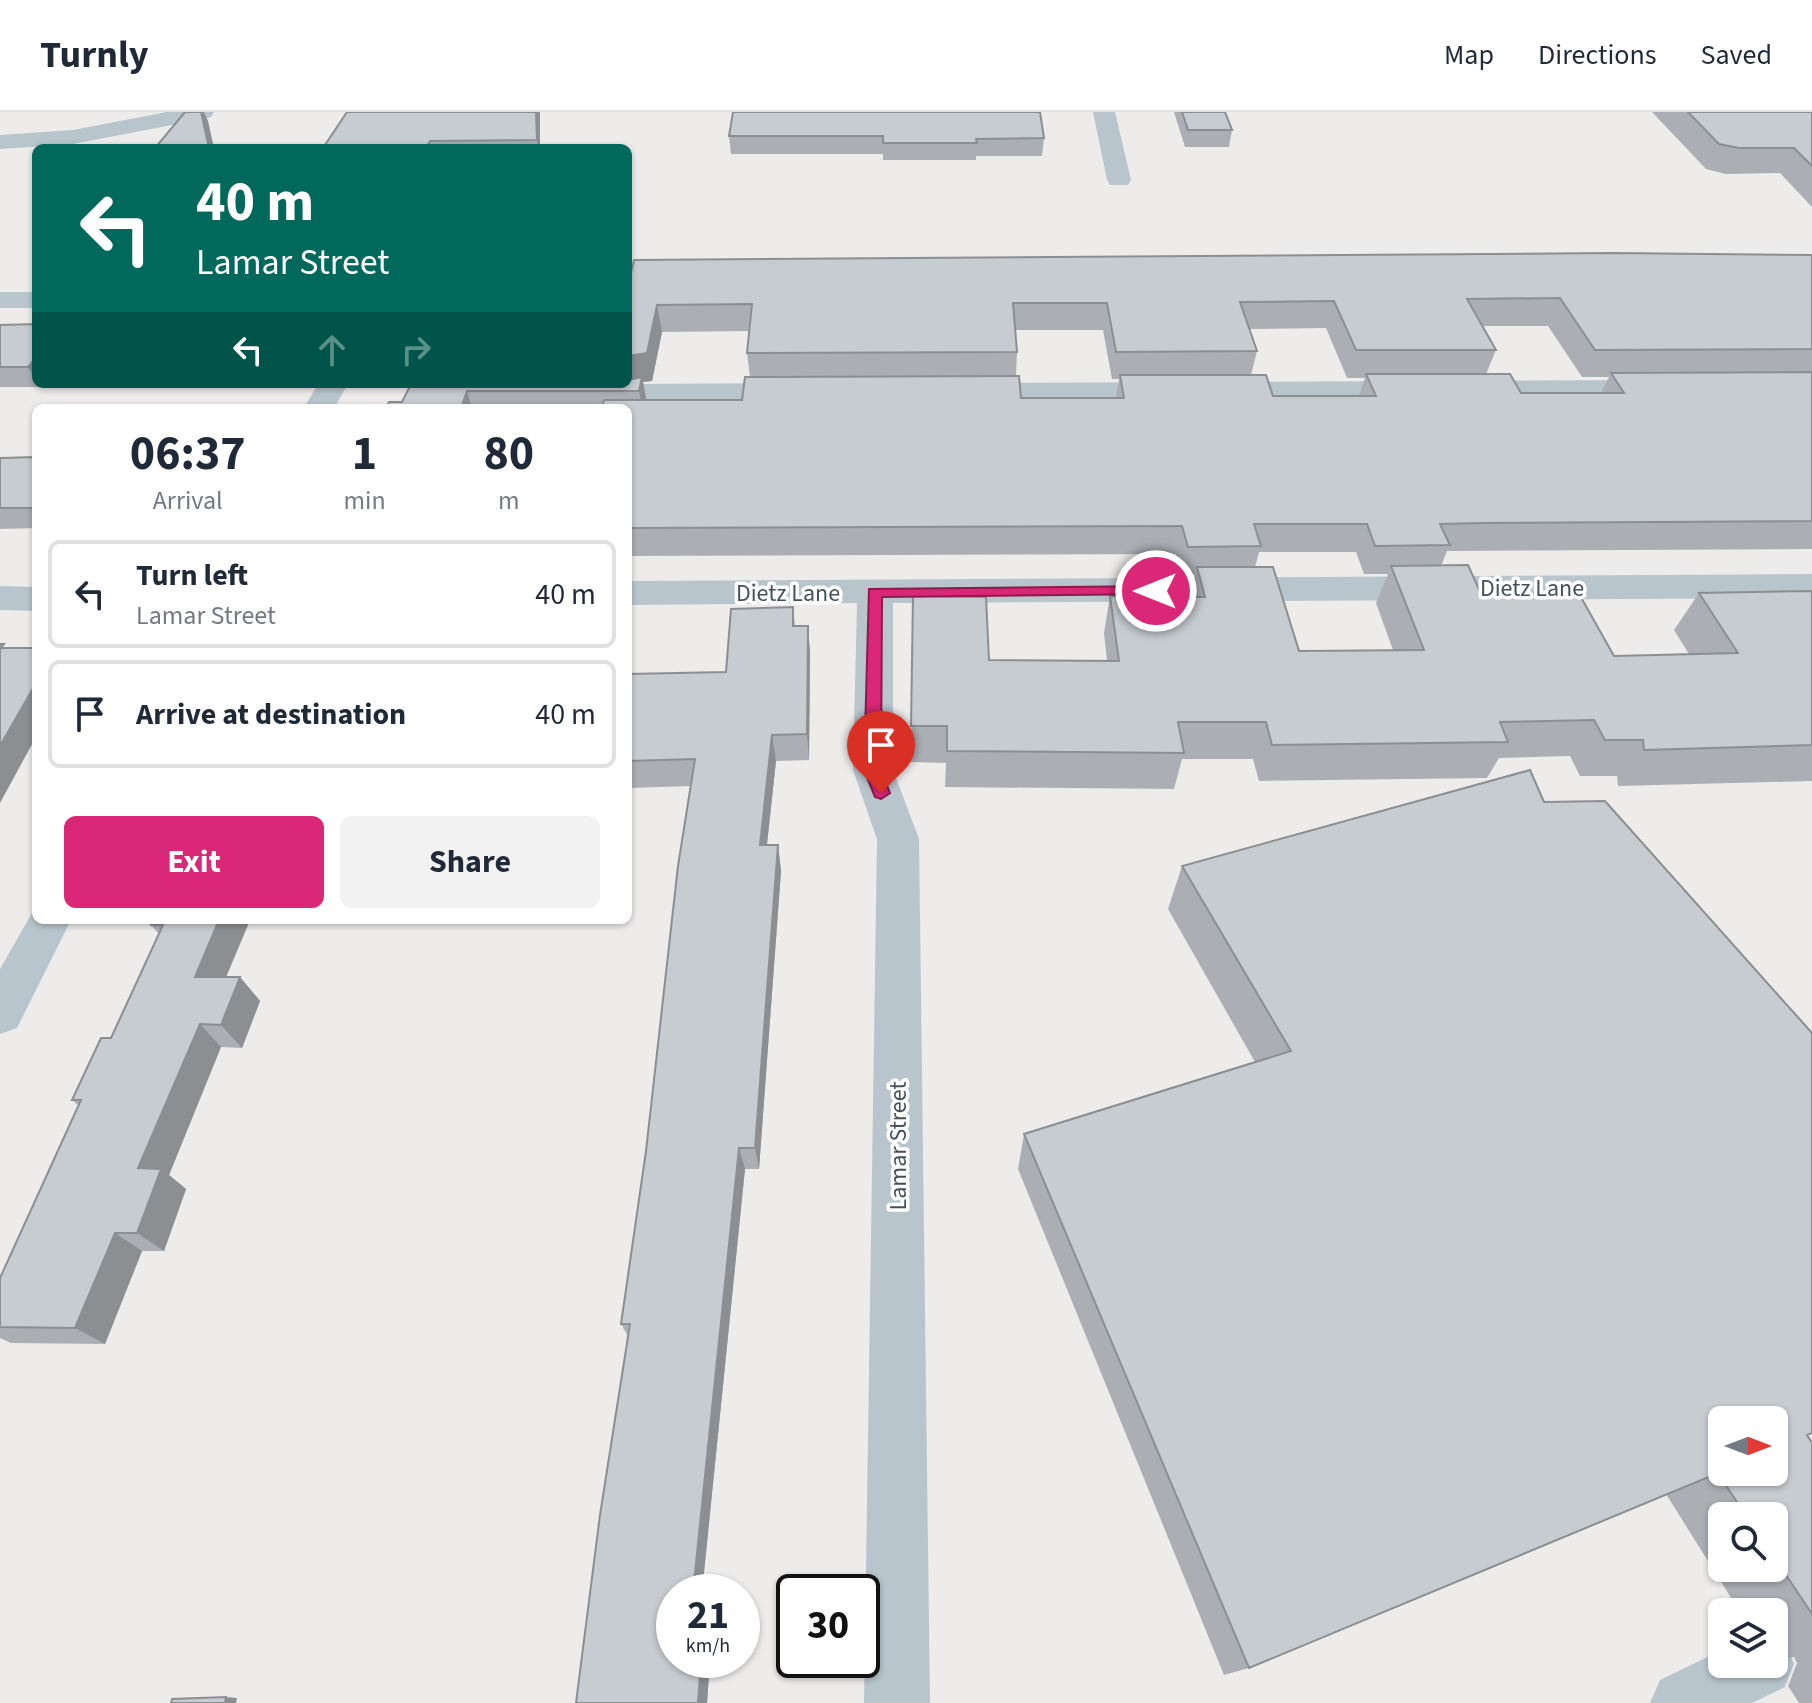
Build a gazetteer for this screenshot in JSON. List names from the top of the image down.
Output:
{
  "streets": {
    "street": ["Dietz Lane", "Lamar Street"]
  },
  "crossings": [
    ["Dietz Lane", "Lamar Street"]
  ],
  "north": "right",
  "page": {
    "header": "Turnly",
    "nav": ["Map", "Directions", "Saved"],
    "turn": ["40 m", "Lamar Street"],
    "eta": [
      "06:37",
      "Arrival",
      "1",
      "min",
      "80",
      "m"
    ],
    "list": [
      {
        "name": "Turn left",
        "note": "Lamar Street",
        "value": "40 m"
      },
      {
        "name": "Arrive at destination",
        "value": "40 m"
      }
    ],
    "buttons": ["Exit", "Share"],
    "speed": "21 km/h",
    "limit": "30"
  }
}
